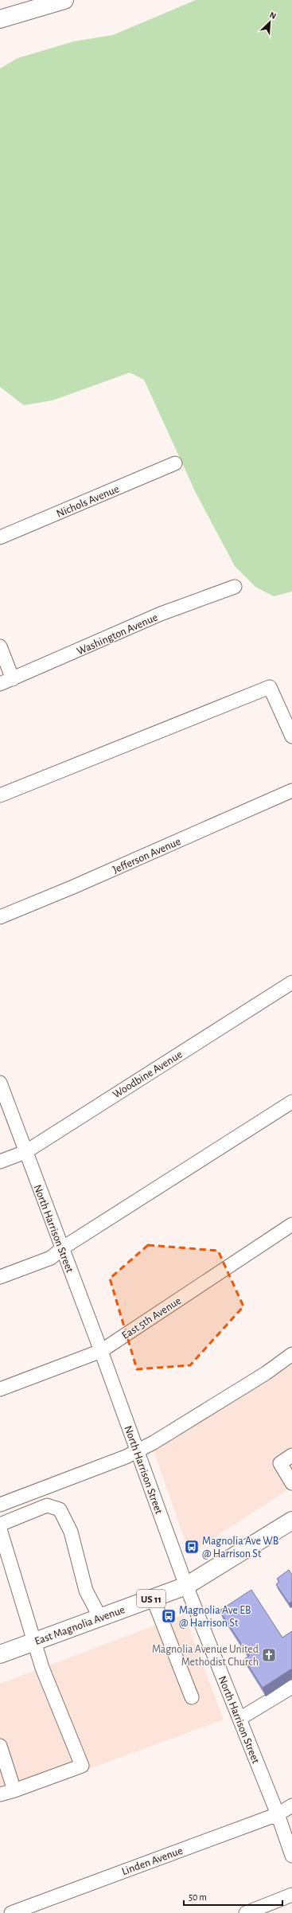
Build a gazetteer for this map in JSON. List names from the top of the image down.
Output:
{
  "streets": {
    "main road": ["US 11", "East Magnolia Avenue"],
    "street": [
      "Nichols Avenue",
      "Washington Avenue",
      "Jefferson Avenue",
      "Woodbine Avenue",
      "North Harrison Street",
      "East 5th Avenue",
      "Linden Avenue"
    ]
  },
  "crossings": [
    ["Woodbine Avenue", "North Harrison Street"],
    ["North Harrison Street", "East 5th Avenue"],
    ["North Harrison Street", "East Magnolia Avenue"],
    ["North Harrison Street", "Linden Avenue"]
  ],
  "places": {
    "bus stop": ["Magnolia Ave WB @ Harrison St", "Magnolia Ave EB @ Harrison St"],
    "church": ["Magnolia Avenue United Methodist Church"]
  },
  "scale_bar": "50 m",
  "north": "top right"
}
